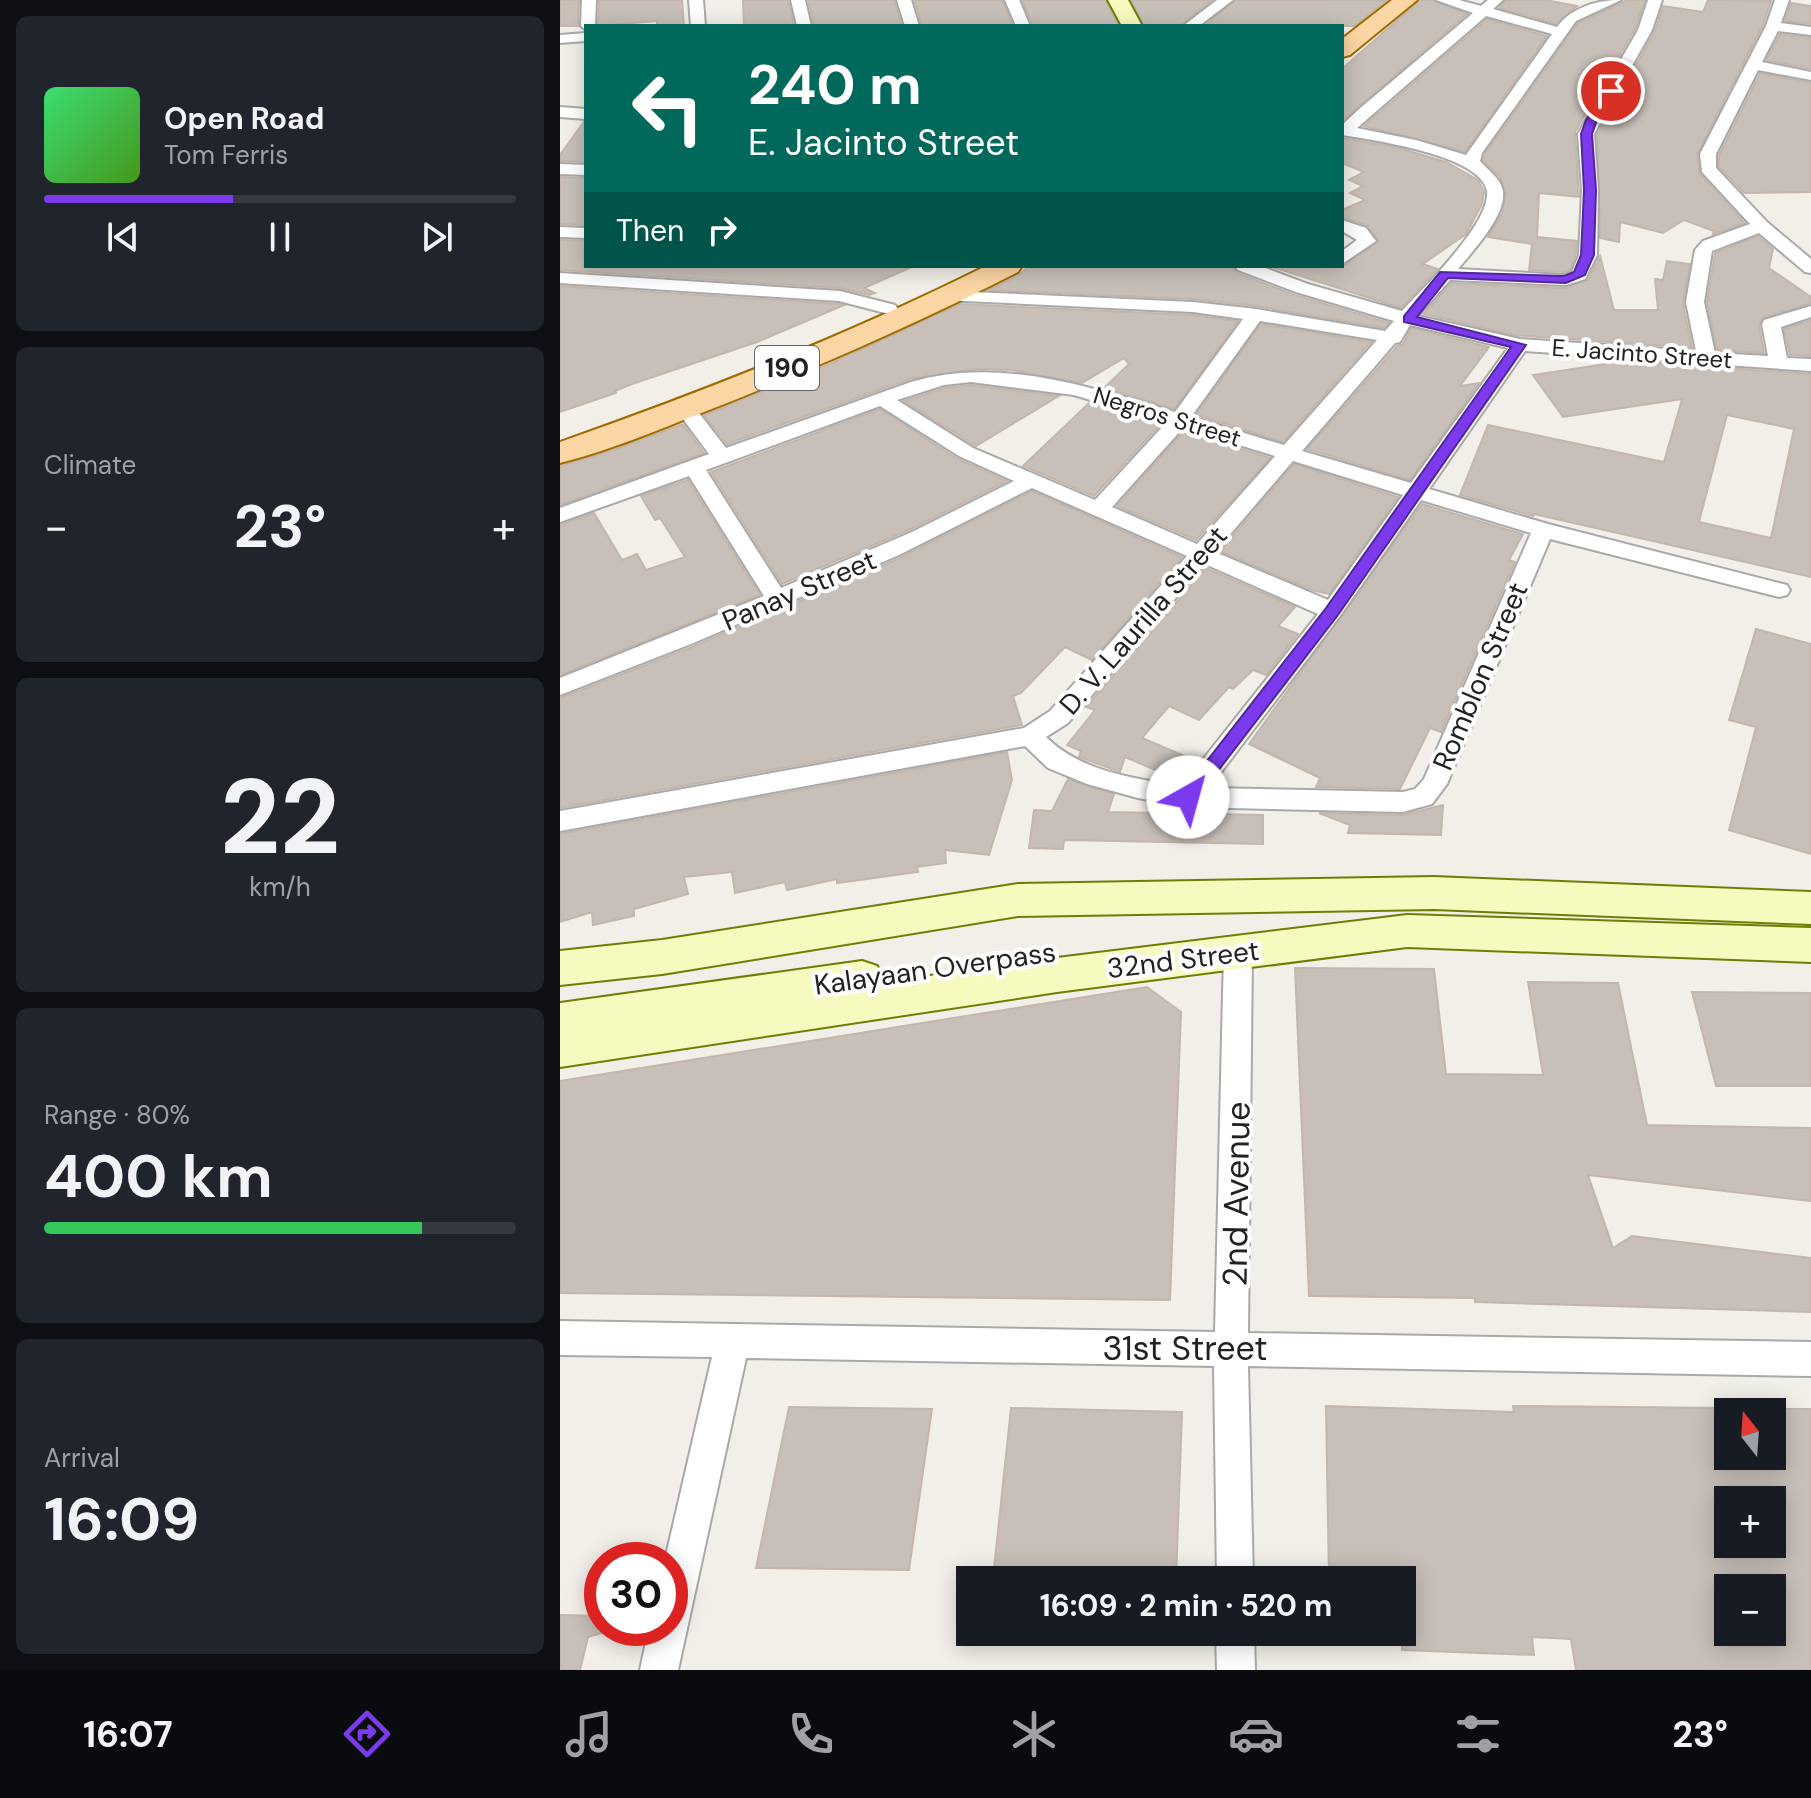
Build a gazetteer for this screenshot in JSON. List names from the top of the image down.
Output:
{
  "streets": {
    "main road": ["190", "32nd Street", "Kalayaan Overpass"],
    "street": [
      "E. Jacinto Street",
      "Negros Street",
      "Panay Street",
      "D. V. Laurilla Street",
      "Romblon Street",
      "2nd Avenue",
      "31st Street"
    ]
  },
  "crossings": [
    ["E. Jacinto Street", "D. V. Laurilla Street"],
    ["Negros Street", "D. V. Laurilla Street"],
    ["Negros Street", "Romblon Street"],
    ["D. V. Laurilla Street", "Romblon Street"],
    ["32nd Street", "Kalayaan Overpass"],
    ["32nd Street", "2nd Avenue"],
    ["2nd Avenue", "31st Street"]
  ],
  "north": "top",
  "page": {
    "turn": ["240 m", "E. Jacinto Street"],
    "song": ["Open Road", "Tom Ferris"],
    "then": "Then",
    "tile": [
      "Climate",
      ["22", "km/h"],
      ["Range · 80%", "400 km"],
      ["Arrival", "16:09"]
    ],
    "heat": ["−", "23°", "+"],
    "map_buttons": ["+", "−"],
    "limit": "30",
    "trip": "16:09 · 2 min · 520 m",
    "tabs": ["16:07", "23°"]
  }
}
